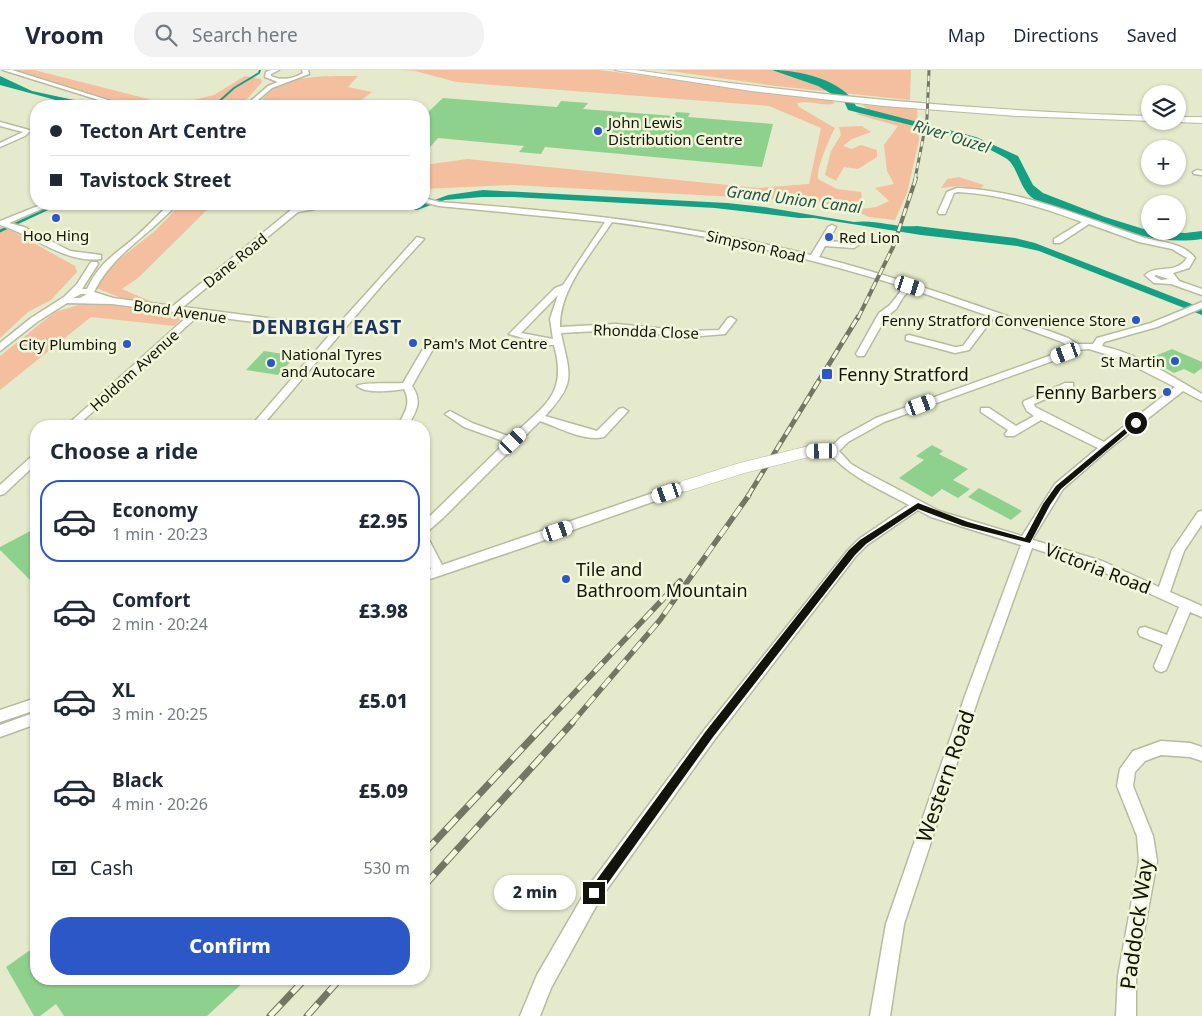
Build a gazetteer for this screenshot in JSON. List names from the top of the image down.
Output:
{
  "streets": {
    "street": [
      "Simpson Road",
      "Dane Road",
      "Bond Avenue",
      "Rhondda Close",
      "Holdom Avenue",
      "Victoria Road",
      "Western Road",
      "Paddock Way"
    ]
  },
  "crossings": [
    ["Dane Road", "Bond Avenue"],
    ["Bond Avenue", "Holdom Avenue"],
    ["Victoria Road", "Western Road"]
  ],
  "districts": ["DENBIGH EAST"],
  "water": ["River Ouzel", "Grand Union Canal"],
  "places": {
    "other": [
      "John Lewis Distribution Centre",
      "Hoo Hing",
      "Red Lion",
      "Fenny Stratford Convenience Store",
      "Pam's Mot Centre",
      "City Plumbing",
      "St Martin",
      "National Tyres and Autocare",
      "Fenny Barbers",
      "Tile and Bathroom Mountain"
    ],
    "transit": ["Fenny Stratford"]
  },
  "page": {
    "header": "Vroom",
    "search": "Search here",
    "nav": ["Map", "Directions", "Saved"],
    "map_buttons": ["+", "−"],
    "banner": ["Tecton Art Centre", "Tavistock Street"],
    "heading": "Choose a ride",
    "list": [
      {
        "name": "Economy",
        "note": "1 min · 20:23",
        "value": "£2.95"
      },
      {
        "name": "Comfort",
        "note": "2 min · 20:24",
        "value": "£3.98"
      },
      {
        "name": "XL",
        "note": "3 min · 20:25",
        "value": "£5.01"
      },
      {
        "name": "Black",
        "note": "4 min · 20:26",
        "value": "£5.09"
      }
    ],
    "pay": ["Cash", "530 m"],
    "bubble": "2 min",
    "buttons": "Confirm"
  }
}
